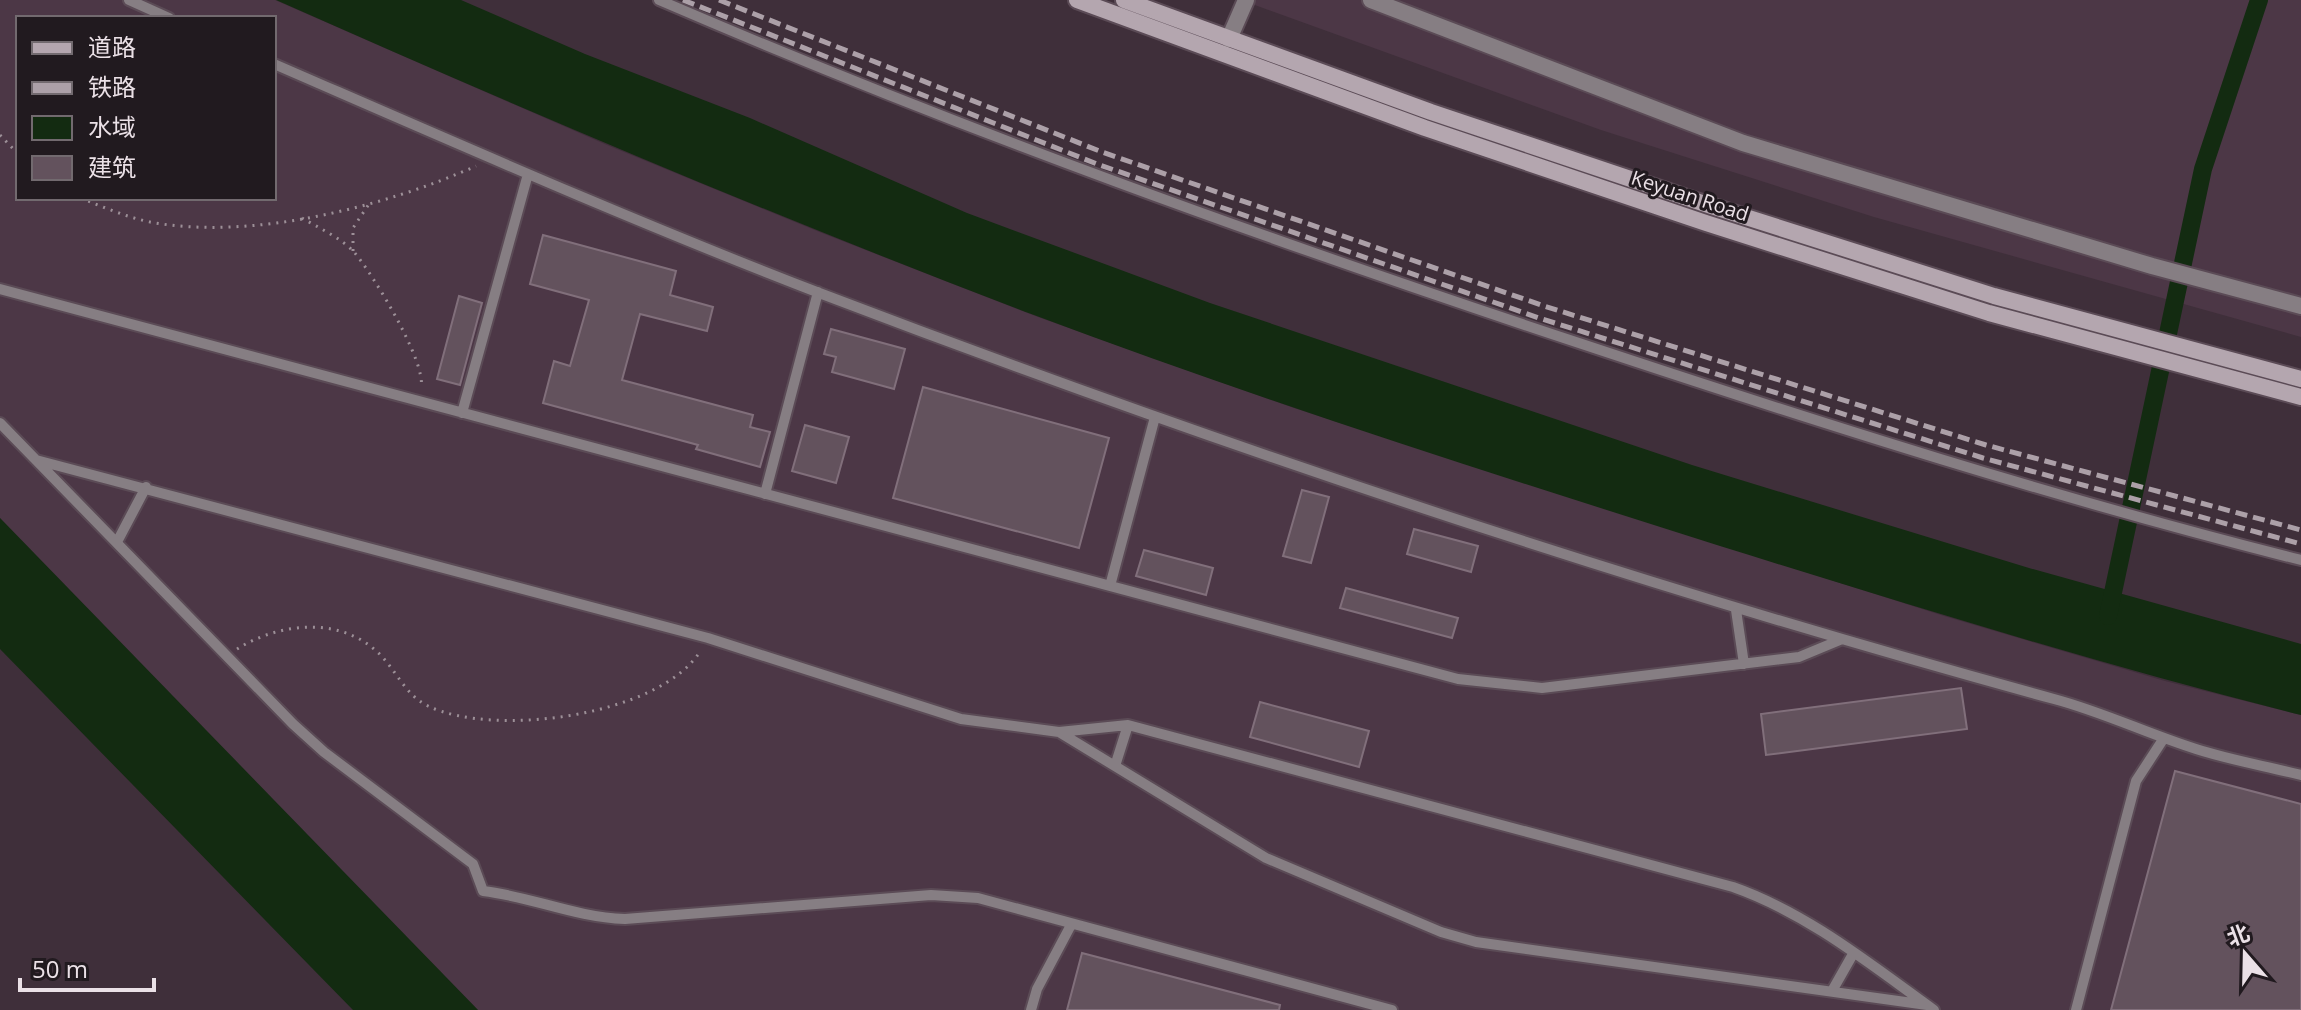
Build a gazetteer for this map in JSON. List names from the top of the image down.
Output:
{
  "streets": {
    "street": ["Keyuan Road"]
  },
  "legend": [
    "道路",
    "铁路",
    "水域",
    "建筑"
  ],
  "scale_bar": "50 m",
  "north": "top"
}
